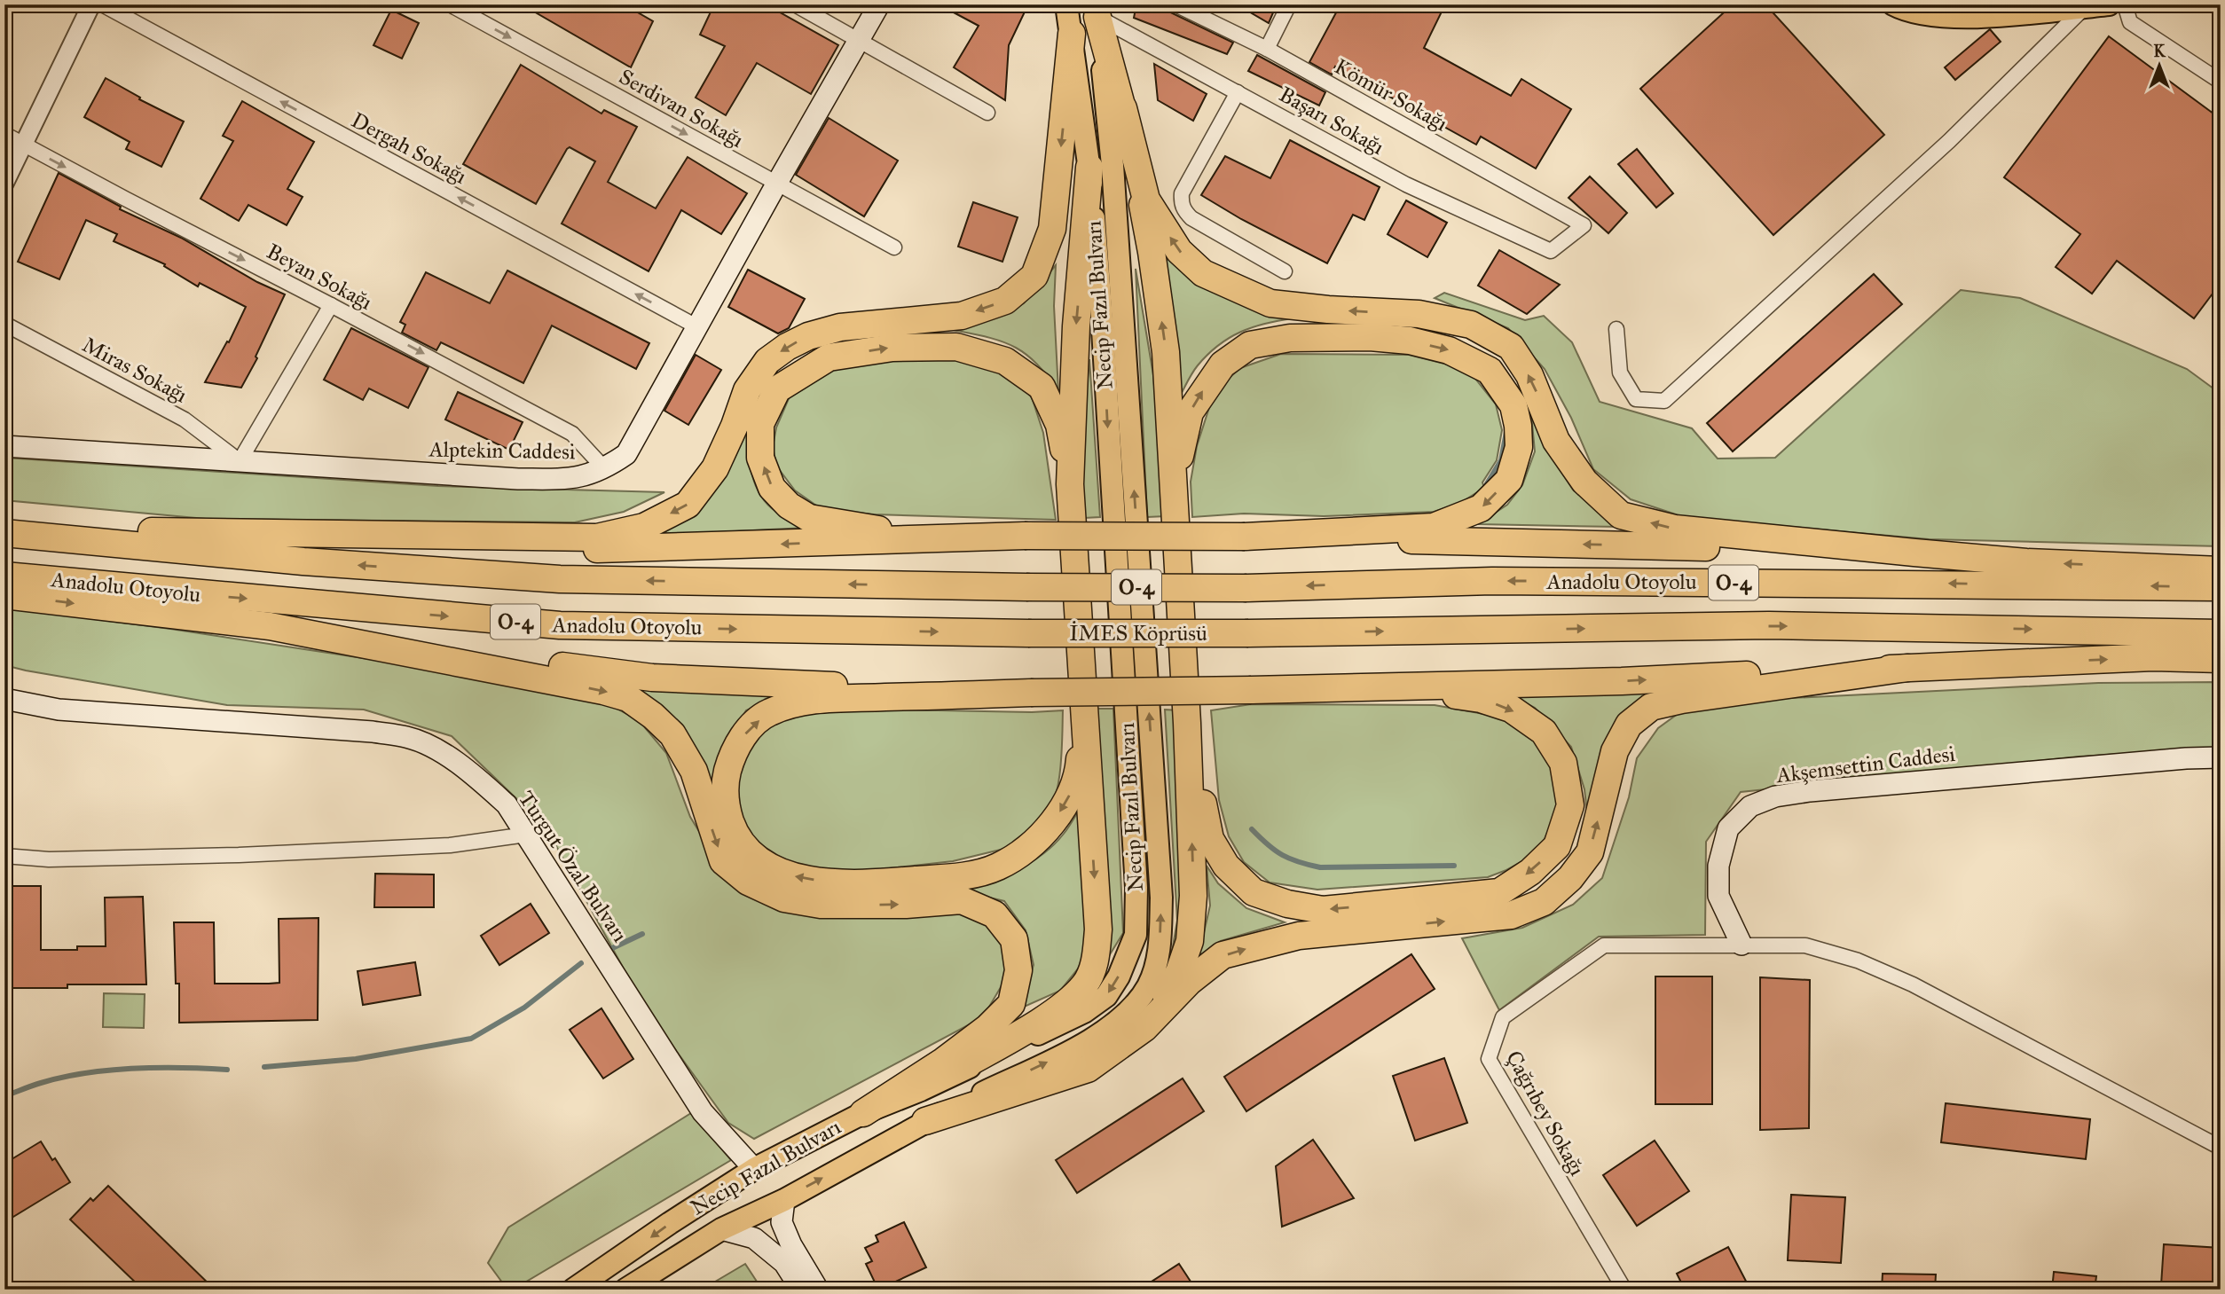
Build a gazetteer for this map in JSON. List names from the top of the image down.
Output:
{
  "streets": {
    "highway": ["Anadolu Otoyolu", "O-4", "İMES Köprüsü"],
    "main road": [
      "Necip Fazıl Bulvarı",
      "Alptekin Caddesi",
      "Akşemsettin Caddesi",
      "Turgut Özal Bulvarı"
    ],
    "street": [
      "Kömür Sokağı",
      "Serdivan Sokağı",
      "Başarı Sokağı",
      "Dergah Sokağı",
      "Beyan Sokağı",
      "Miras Sokağı",
      "Çağrıbey Sokağı"
    ]
  },
  "crossings": [
    ["Kömür Sokağı", "Başarı Sokağı"],
    ["Serdivan Sokağı", "Alptekin Caddesi"],
    ["Başarı Sokağı", "Necip Fazıl Bulvarı"],
    ["Dergah Sokağı", "Alptekin Caddesi"],
    ["Beyan Sokağı", "Alptekin Caddesi"],
    ["Necip Fazıl Bulvarı", "Turgut Özal Bulvarı"],
    ["Miras Sokağı", "Alptekin Caddesi"],
    ["Anadolu Otoyolu", "İMES Köprüsü"],
    ["Akşemsettin Caddesi", "Çağrıbey Sokağı"]
  ],
  "one_way": ["Serdivan Sokağı", "Dergah Sokağı", "Beyan Sokağı"],
  "north": "top"
}
